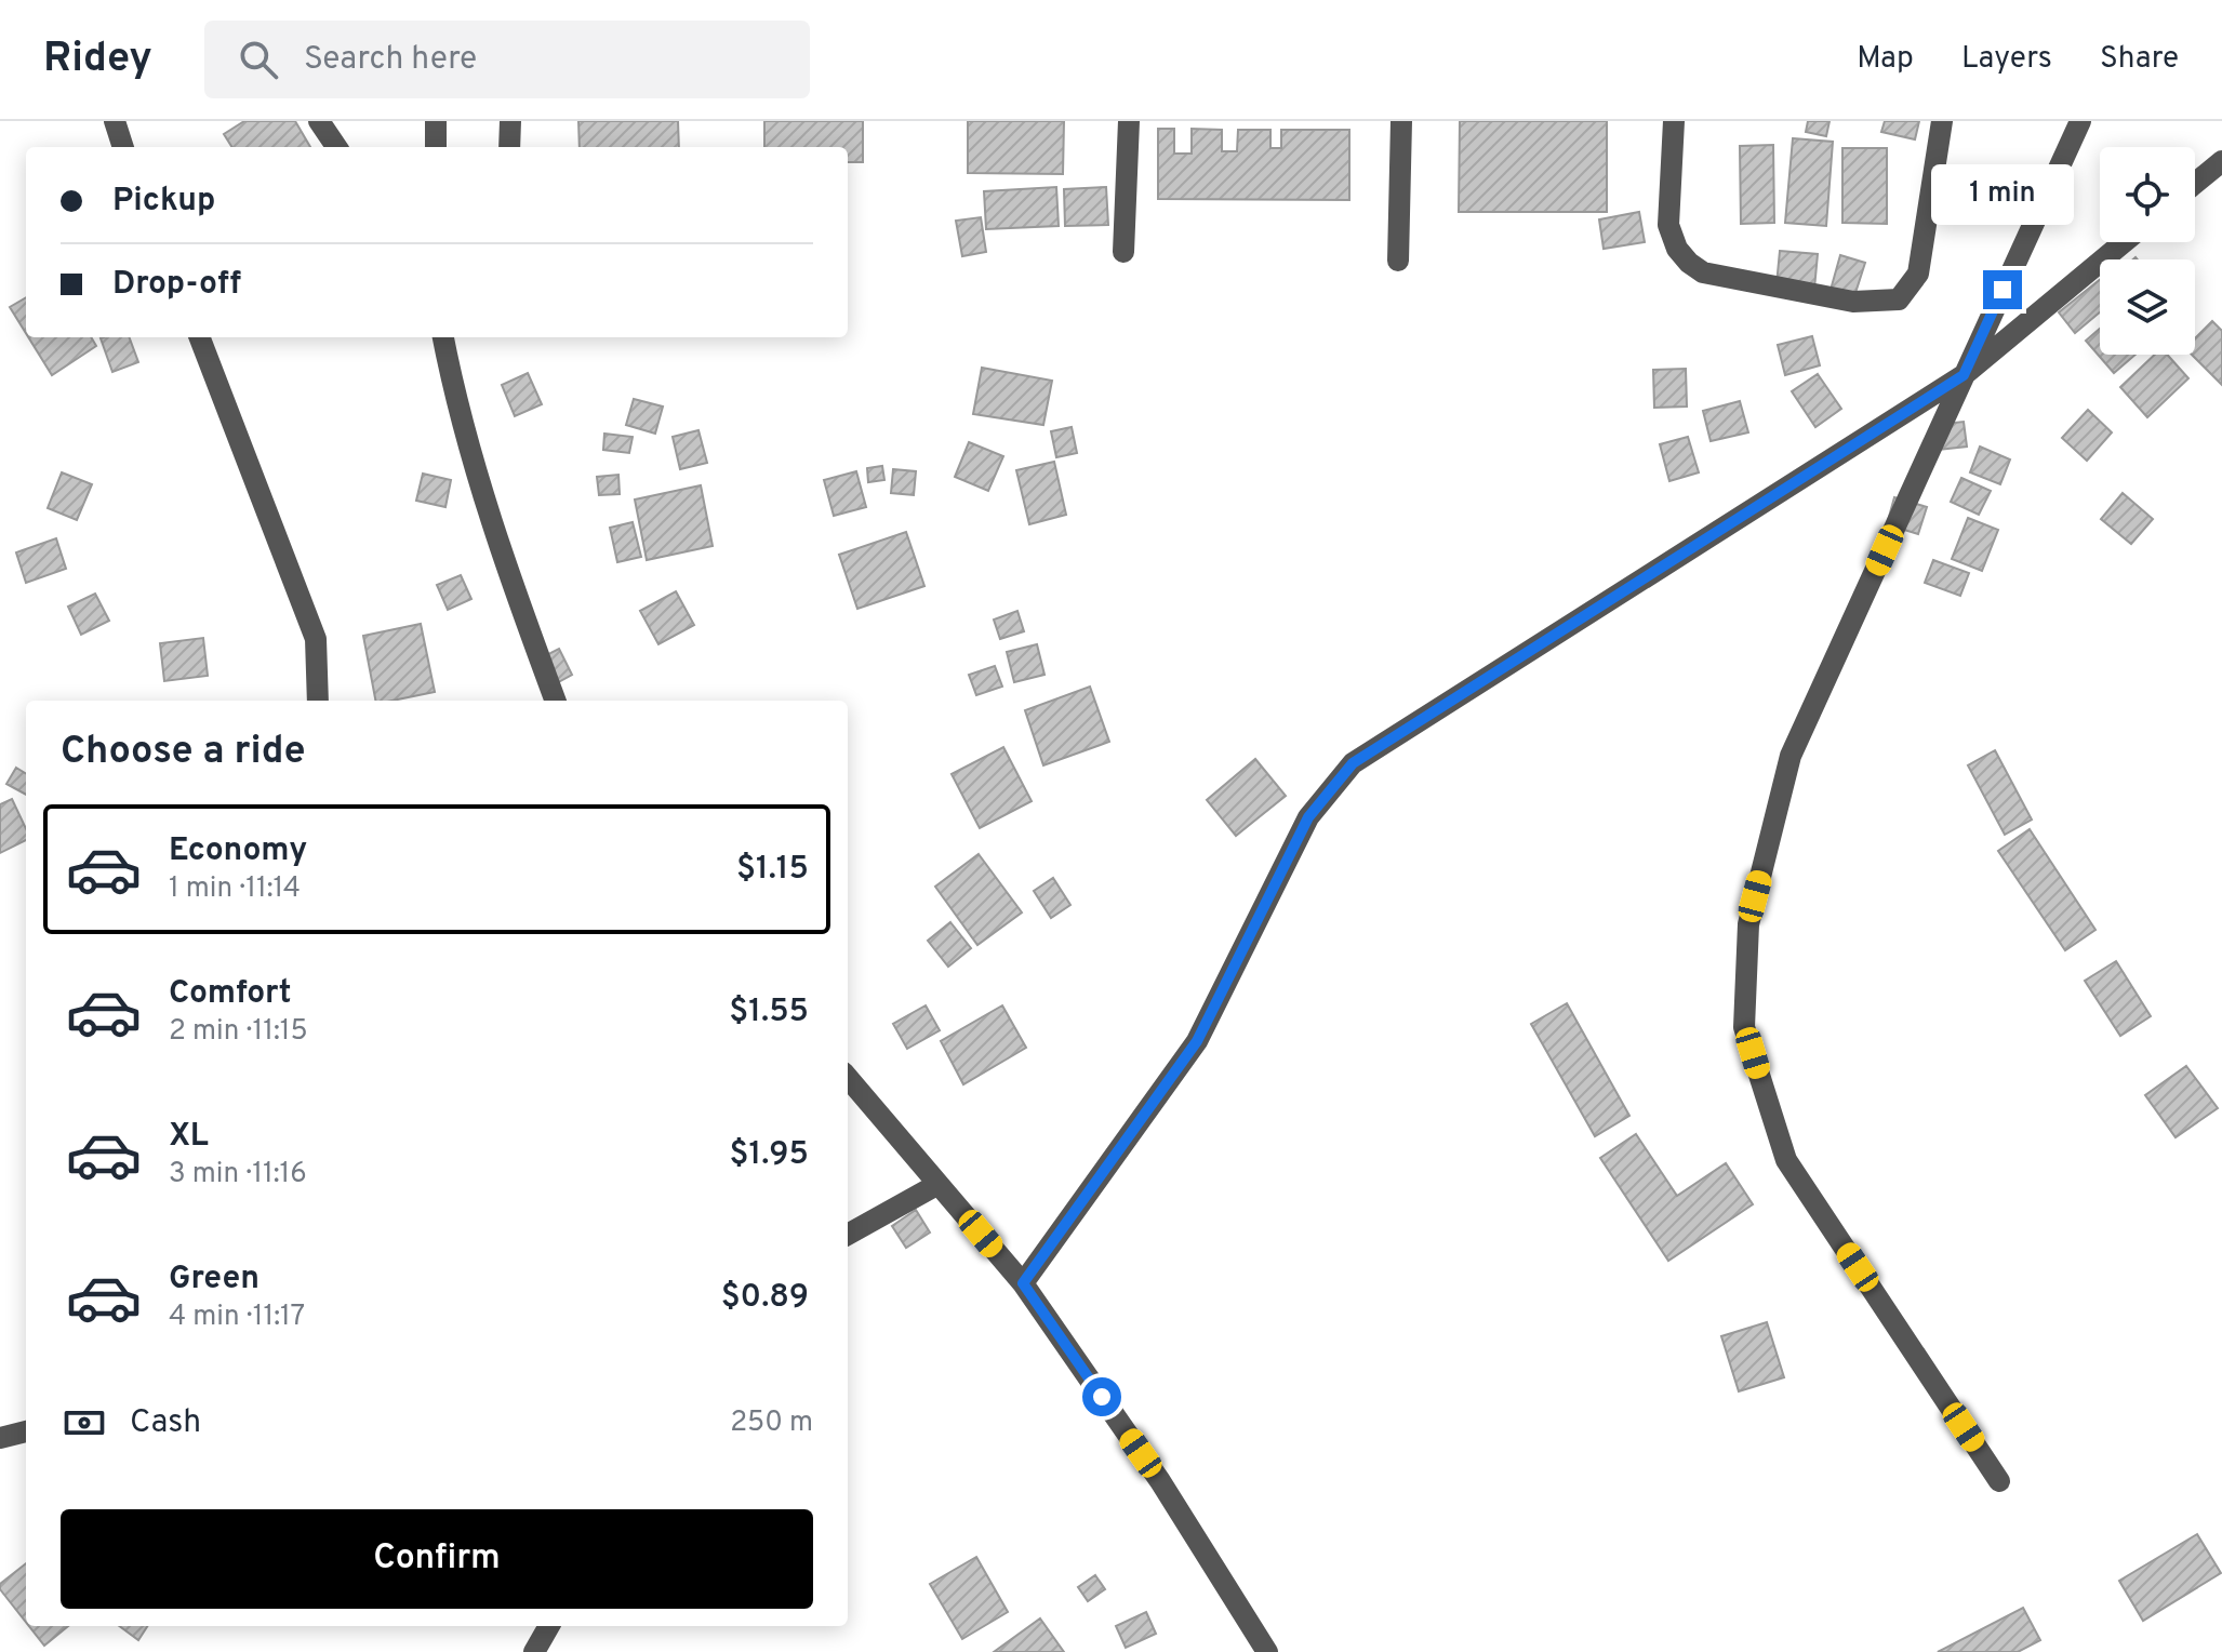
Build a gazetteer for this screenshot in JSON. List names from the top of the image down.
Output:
{
  "page": {
    "header": "Ridey",
    "search": "Search here",
    "nav": ["Map", "Layers", "Share"],
    "banner": ["Pickup", "Drop-off"],
    "bubble": "1 min",
    "heading": "Choose a ride",
    "list": [
      {
        "name": "Economy",
        "note": "1 min · 11:14",
        "value": "$1.15"
      },
      {
        "name": "Comfort",
        "note": "2 min · 11:15",
        "value": "$1.55"
      },
      {
        "name": "XL",
        "note": "3 min · 11:16",
        "value": "$1.95"
      },
      {
        "name": "Green",
        "note": "4 min · 11:17",
        "value": "$0.89"
      }
    ],
    "pay": ["Cash", "250 m"],
    "buttons": "Confirm"
  }
}
